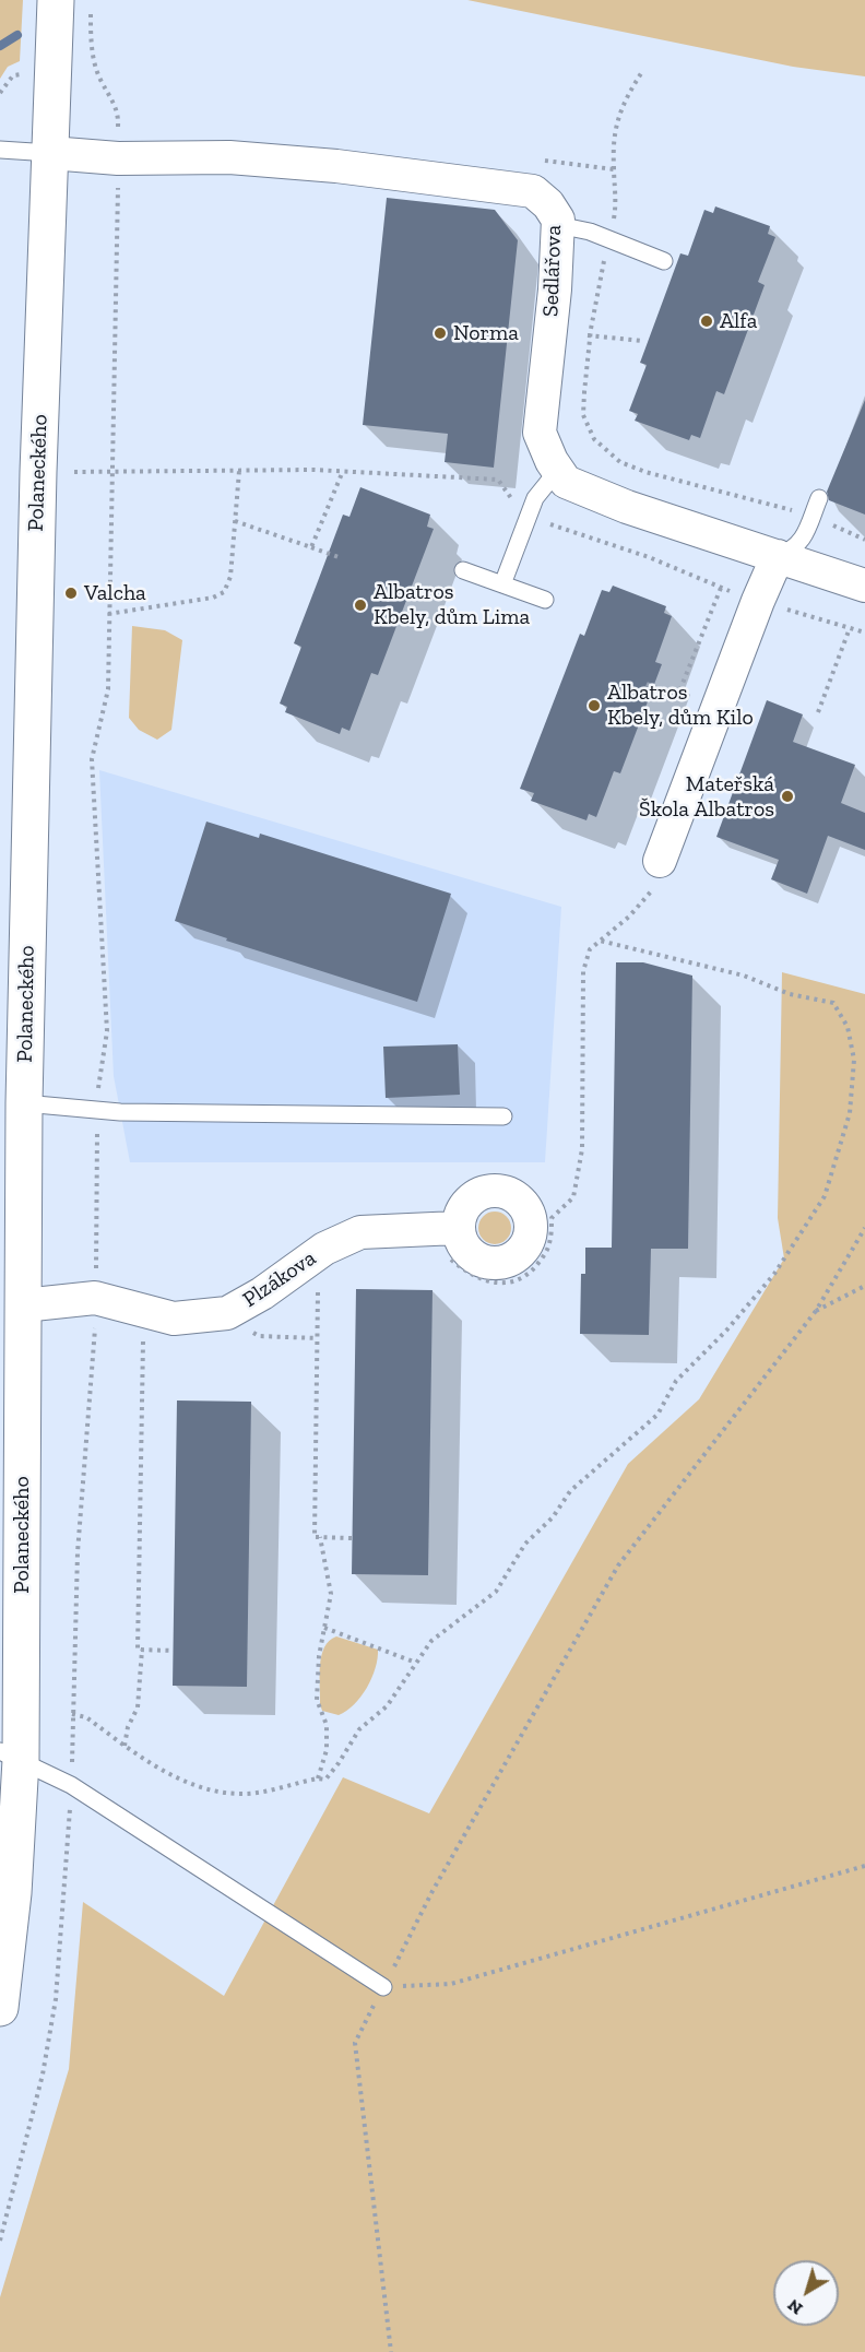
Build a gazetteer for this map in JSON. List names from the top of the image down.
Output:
{
  "streets": {
    "street": ["Sedlářova", "Polaneckého", "Plzákova"]
  },
  "crossings": [
    ["Sedlářova", "Polaneckého"],
    ["Polaneckého", "Plzákova"]
  ],
  "places": [
    "Alfa",
    "Norma",
    "Valcha",
    "Albatros Kbely, dům Lima",
    "Albatros Kbely, dům Kilo",
    "Mateřská Škola Albatros"
  ],
  "north": "bottom left"
}
